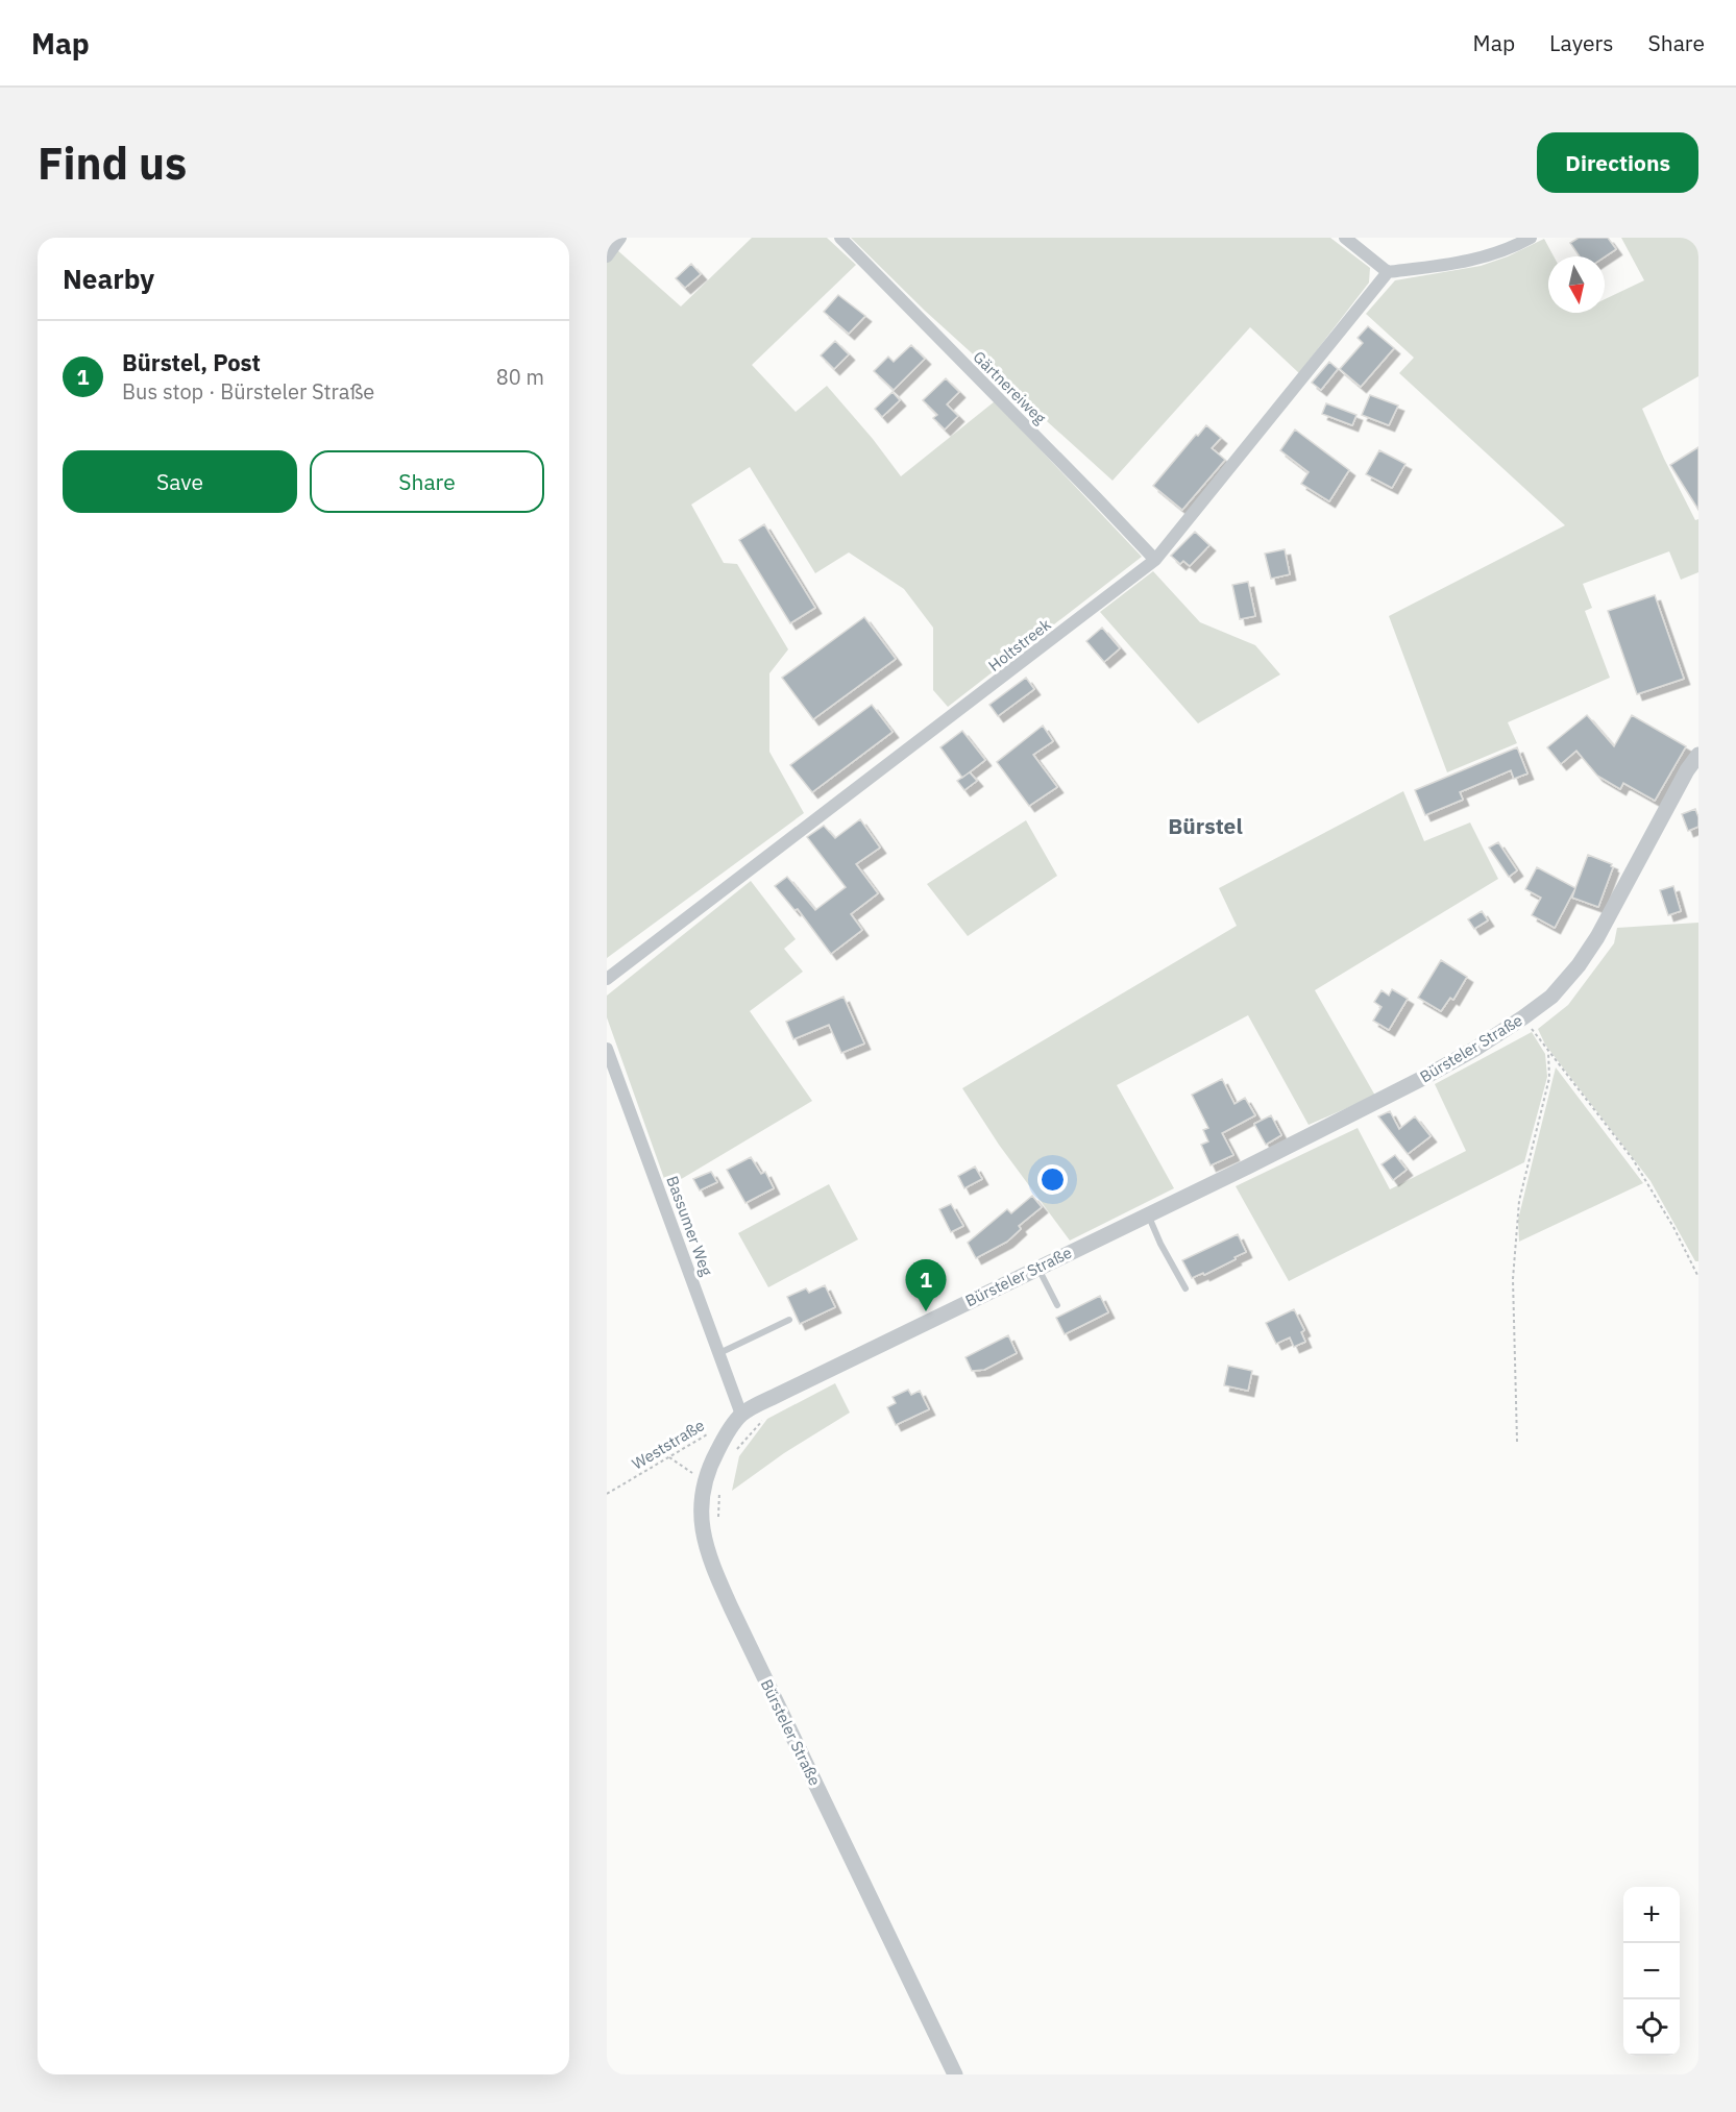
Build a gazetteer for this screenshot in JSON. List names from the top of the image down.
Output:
{
  "streets": {
    "street": [
      "Gärtnereiweg",
      "Holtstreek",
      "Bürsteler Straße",
      "Bassumer Weg"
    ],
    "path": ["Weststraße"]
  },
  "crossings": [
    ["Gärtnereiweg", "Holtstreek"],
    ["Bürsteler Straße", "Bassumer Weg"]
  ],
  "districts": ["Bürstel"],
  "north": "bottom",
  "page": {
    "header": "Map",
    "nav": ["Map", "Layers", "Share"],
    "buttons": [
      "Directions",
      ["Save", "Share"]
    ],
    "title": "Find us",
    "heading": "Nearby",
    "list": [
      {
        "mark": "1",
        "name": "Bürstel, Post",
        "note": "Bus stop · Bürsteler Straße",
        "value": "80 m"
      }
    ],
    "pins": "1",
    "map_buttons": ["+", "−"]
  }
}
